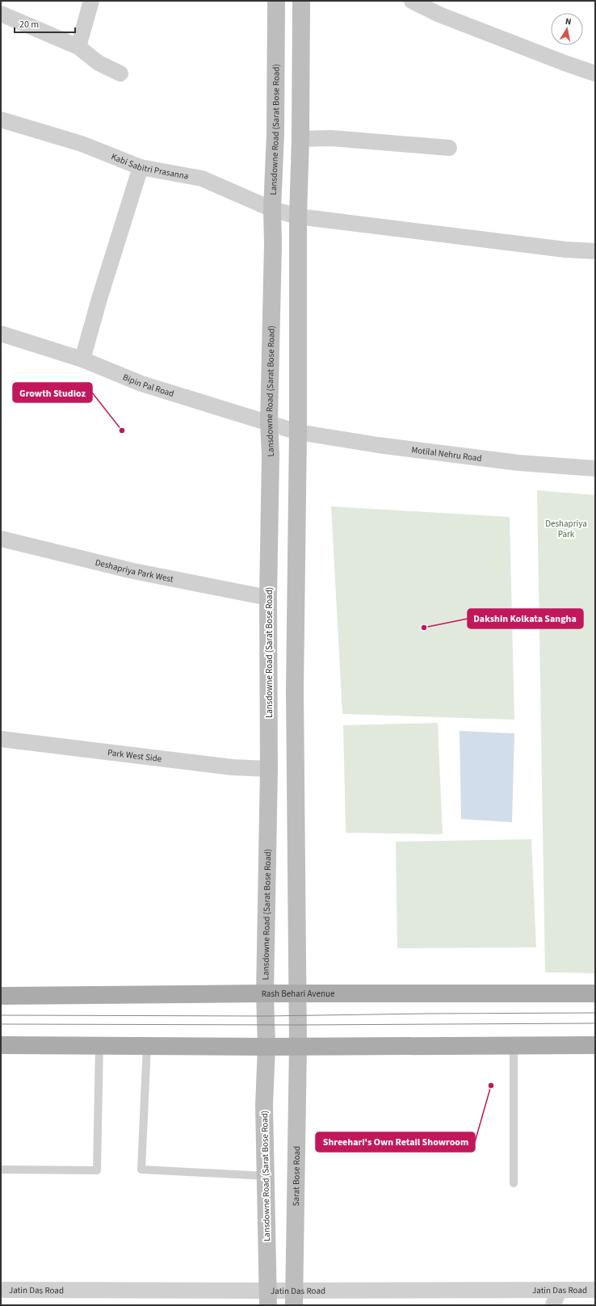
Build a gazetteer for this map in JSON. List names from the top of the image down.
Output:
{
  "streets": {
    "main road": ["Lansdowne Road (Sarat Bose Road)", "Rash Behari Avenue", "Sarat Bose Road"],
    "street": [
      "Kabi Sabitri Prasanna",
      "Bipin Pal Road",
      "Motilal Nehru Road",
      "Deshapriya Park West",
      "Park West Side",
      "Jatin Das Road"
    ]
  },
  "crossings": [
    ["Lansdowne Road (Sarat Bose Road)", "Kabi Sabitri Prasanna"],
    ["Lansdowne Road (Sarat Bose Road)", "Bipin Pal Road"],
    ["Lansdowne Road (Sarat Bose Road)", "Deshapriya Park West"],
    ["Lansdowne Road (Sarat Bose Road)", "Park West Side"],
    ["Lansdowne Road (Sarat Bose Road)", "Rash Behari Avenue"],
    ["Lansdowne Road (Sarat Bose Road)", "Jatin Das Road"],
    ["Bipin Pal Road", "Motilal Nehru Road"],
    ["Sarat Bose Road", "Jatin Das Road"]
  ],
  "parks": ["Deshapriya Park"],
  "places": ["Growth Studioz", "Dakshin Kolkata Sangha", "Shreehari's Own Retail Showroom"],
  "scale_bar": "20 m",
  "north": "top"
}
